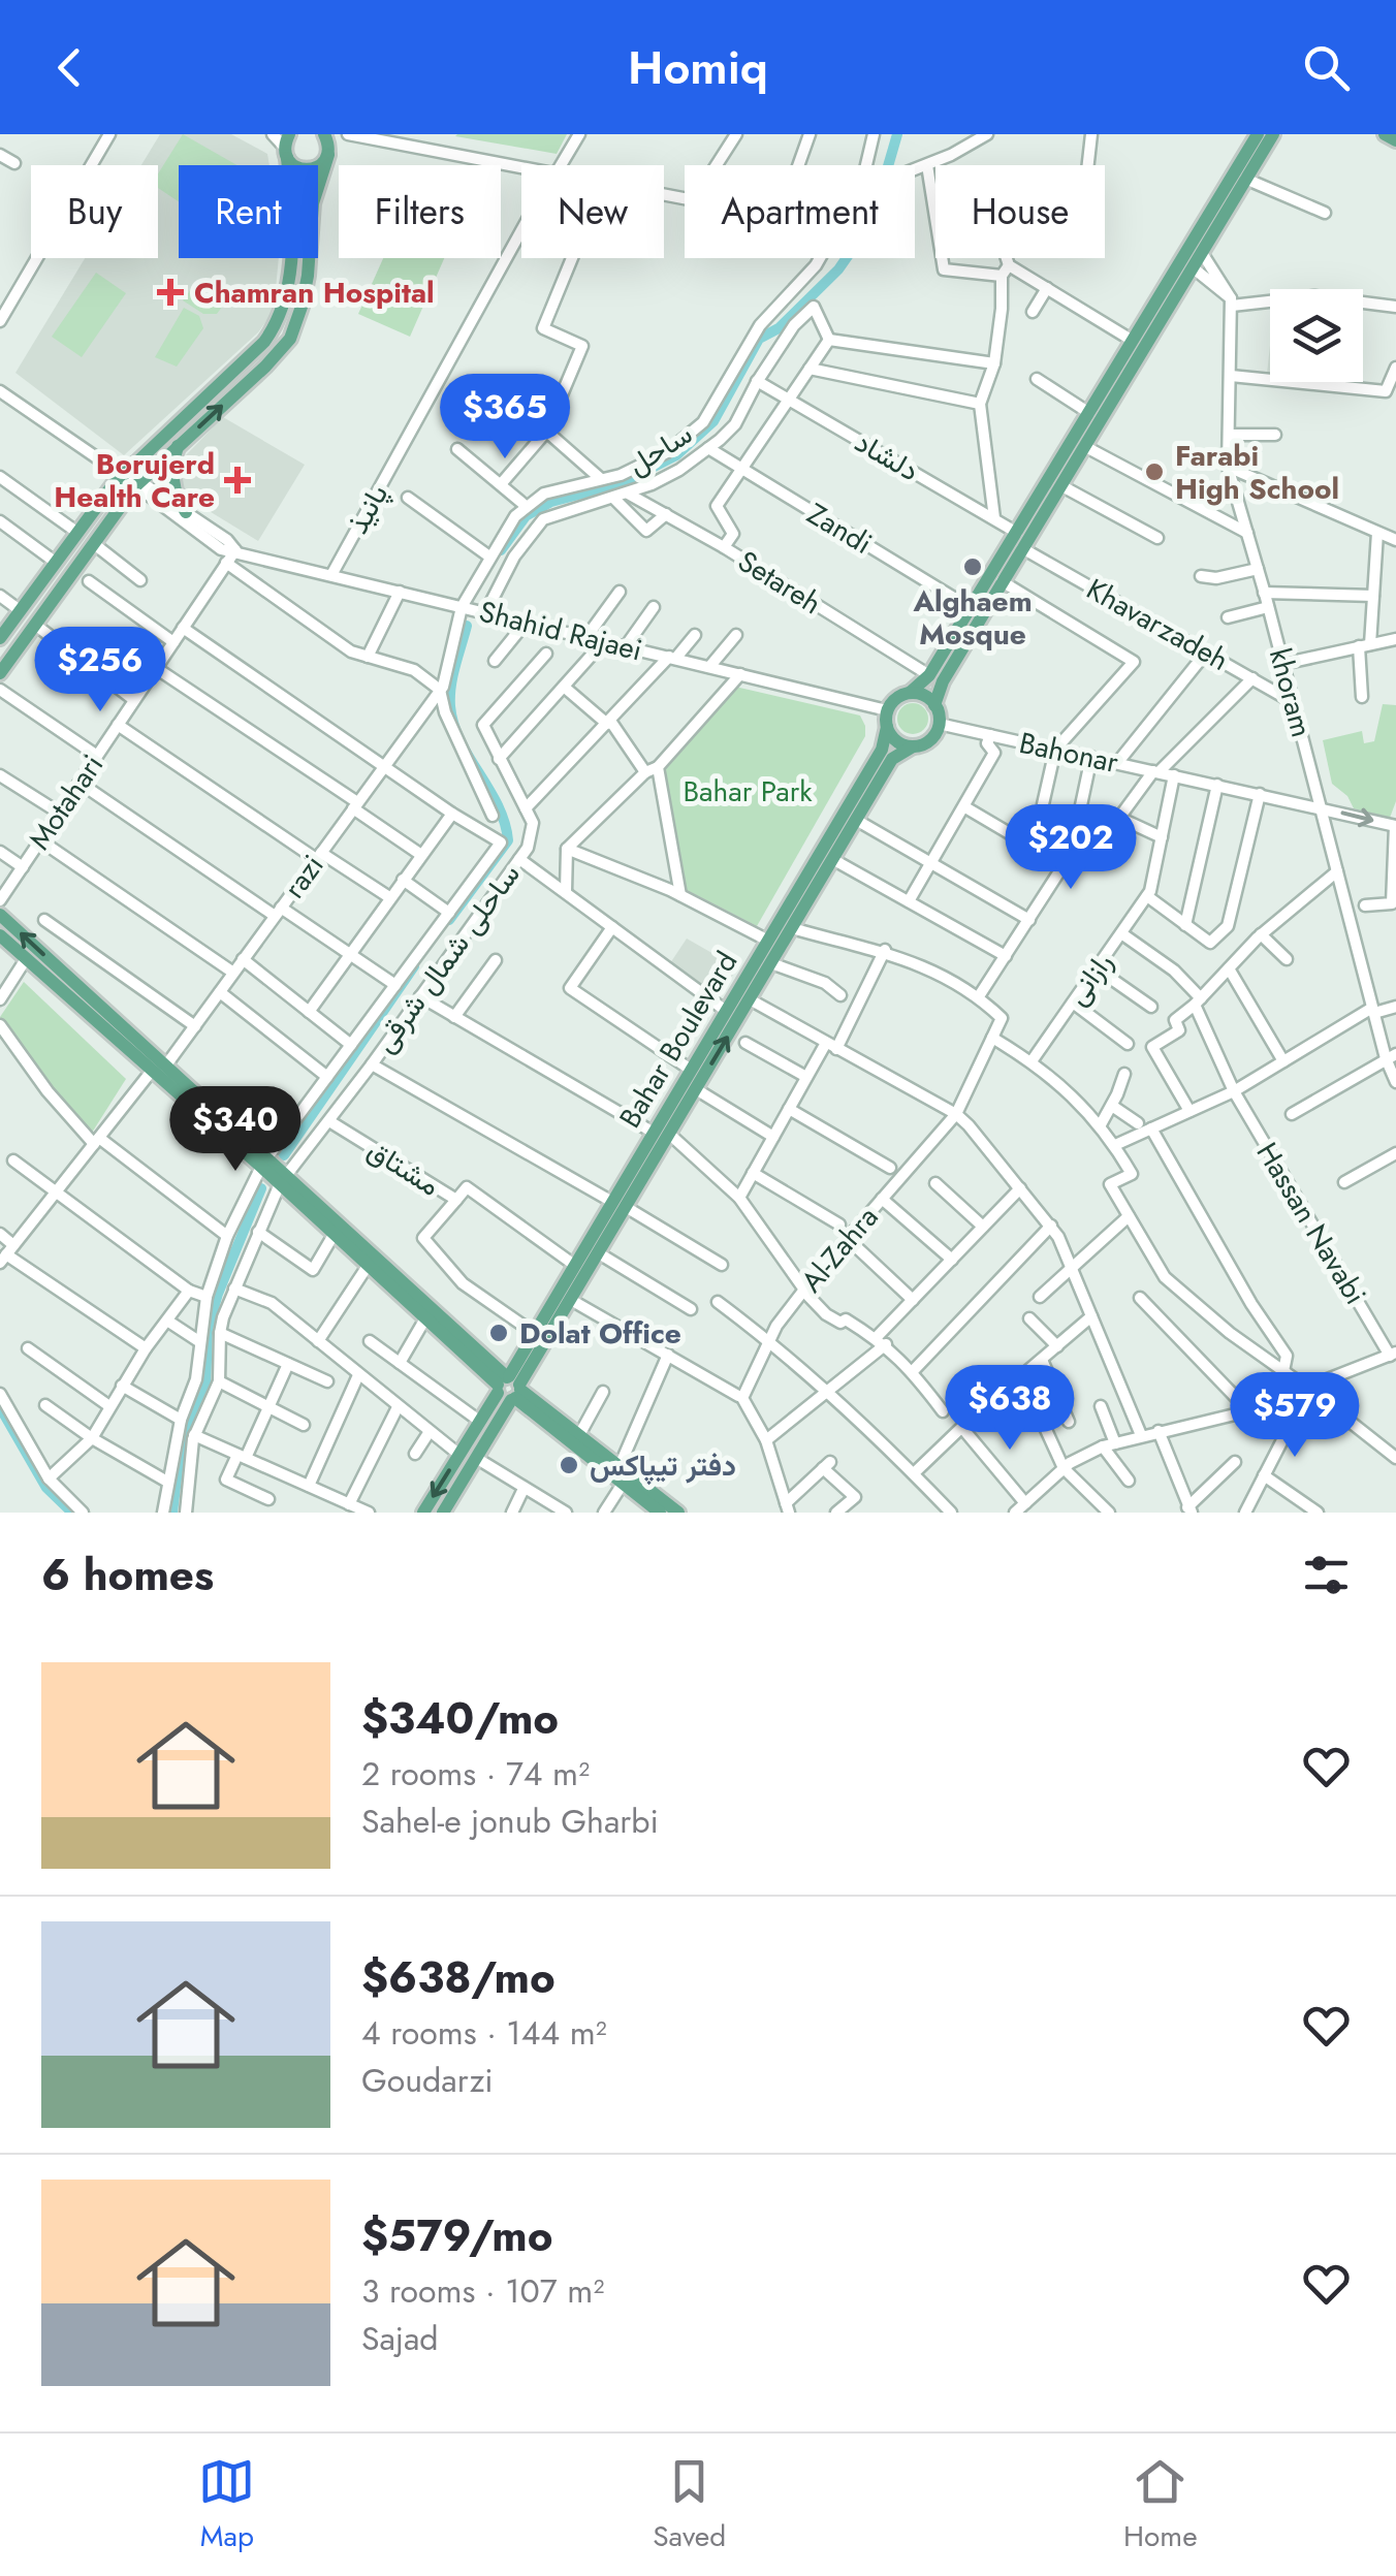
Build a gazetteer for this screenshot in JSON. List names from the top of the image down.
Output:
{
  "streets": {
    "main road": ["Bahar Boulevard"],
    "street": [
      "ساحل",
      "دلشاد",
      "پانیذ",
      "Zandi",
      "Setareh",
      "Khavarzadeh",
      "Shahid Rajaei",
      "khoram",
      "Bahonar",
      "Motahari",
      "razi",
      "ساحلی شمال شرقی",
      "رازانی",
      "مشتاق",
      "Hassan Navabi",
      "Al-Zahra"
    ]
  },
  "crossings": [
    ["ساحل", "دلشاد"],
    ["ساحل", "Zandi"],
    ["ساحل", "Setareh"],
    ["ساحل", "Shahid Rajaei"],
    ["پانیذ", "Shahid Rajaei"],
    ["Khavarzadeh", "khoram"],
    ["Shahid Rajaei", "Bahonar"],
    ["Shahid Rajaei", "Motahari"],
    ["Shahid Rajaei", "Bahar Boulevard"],
    ["khoram", "Bahonar"],
    ["Bahonar", "رازانی"],
    ["Bahonar", "Bahar Boulevard"],
    ["ساحلی شمال شرقی", "مشتاق"],
    ["Bahar Boulevard", "مشتاق"]
  ],
  "parks": ["Bahar Park"],
  "places": {
    "health": ["Chamran Hospital", "Borujerd Health Care"],
    "other": [
      "Farabi High School",
      "Alghaem Mosque",
      "Dolat Office",
      "دفتر تیپاکس"
    ]
  },
  "page": {
    "header": "Homiq",
    "chip": [
      "Buy",
      "Rent",
      "Filters",
      "New",
      "Apartment",
      "House"
    ],
    "price": [
      "$365",
      "$256",
      "$202",
      "$340",
      "$638",
      "$579"
    ],
    "heading": "6 homes",
    "list": [
      {
        "name": "$340/mo",
        "note": "2 rooms · 74 m² · Sahel-e jonub Gharbi"
      },
      {
        "name": "$638/mo",
        "note": "4 rooms · 144 m² · Goudarzi"
      },
      {
        "name": "$579/mo",
        "note": "3 rooms · 107 m² · Sajad"
      }
    ],
    "tabs": ["Map", "Saved", "Home"]
  }
}
